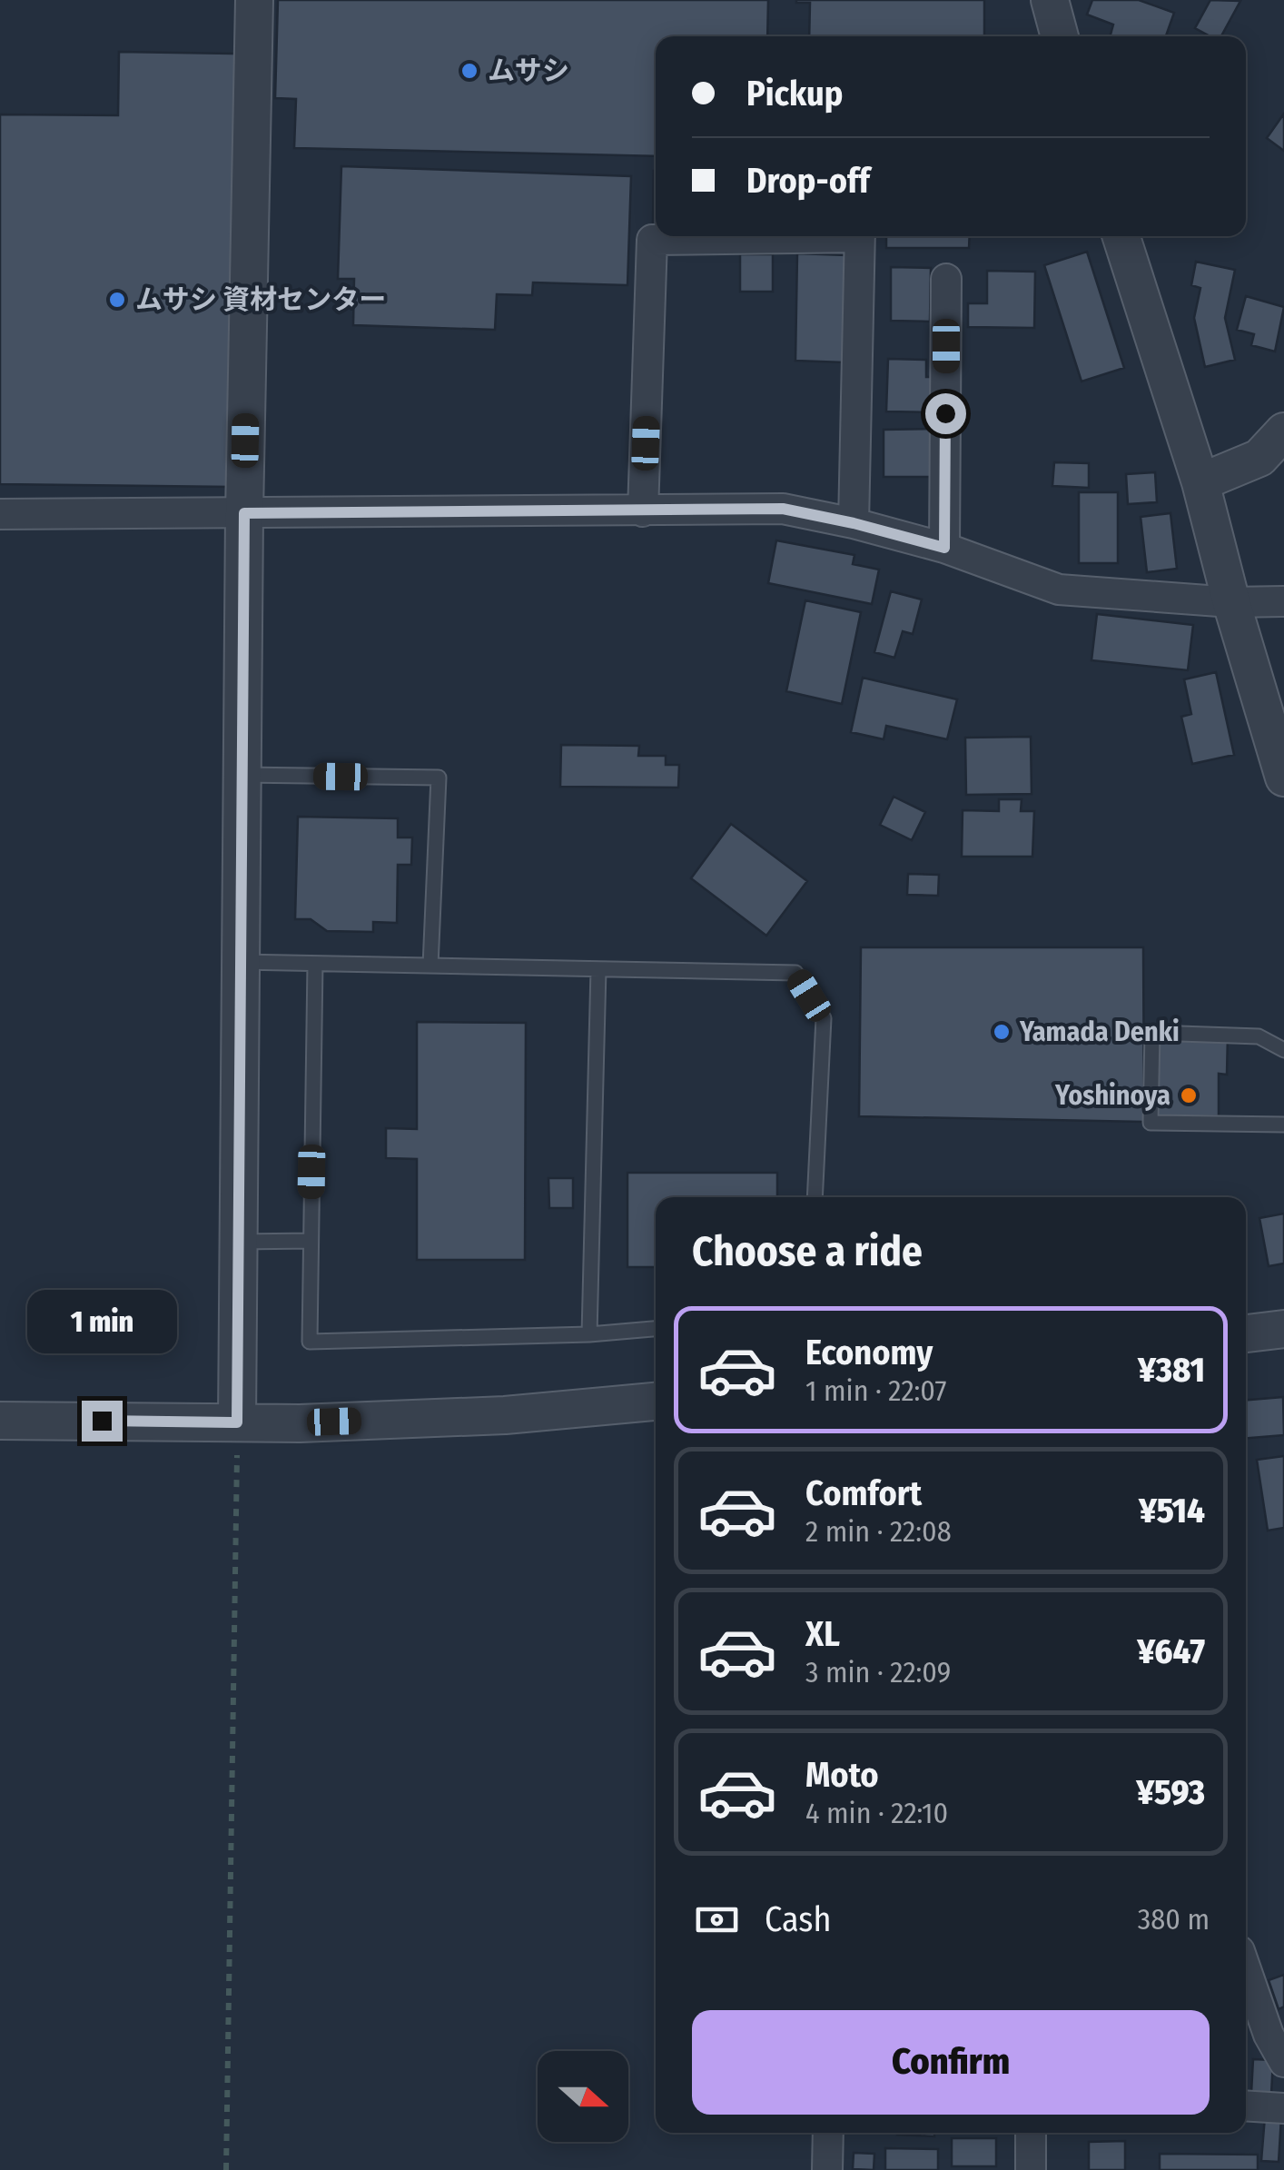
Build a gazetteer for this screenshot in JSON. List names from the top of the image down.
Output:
{
  "places": [
    "ムサシ",
    "ムサシ 資材センター",
    "Yamada Denki",
    "Yoshinoya"
  ],
  "north": "right",
  "page": {
    "banner": ["Pickup", "Drop-off"],
    "heading": "Choose a ride",
    "bubble": "1 min",
    "list": [
      {
        "name": "Economy",
        "note": "1 min · 22:07",
        "value": "¥381"
      },
      {
        "name": "Comfort",
        "note": "2 min · 22:08",
        "value": "¥514"
      },
      {
        "name": "XL",
        "note": "3 min · 22:09",
        "value": "¥647"
      },
      {
        "name": "Moto",
        "note": "4 min · 22:10",
        "value": "¥593"
      }
    ],
    "pay": ["Cash", "380 m"],
    "buttons": "Confirm"
  }
}
